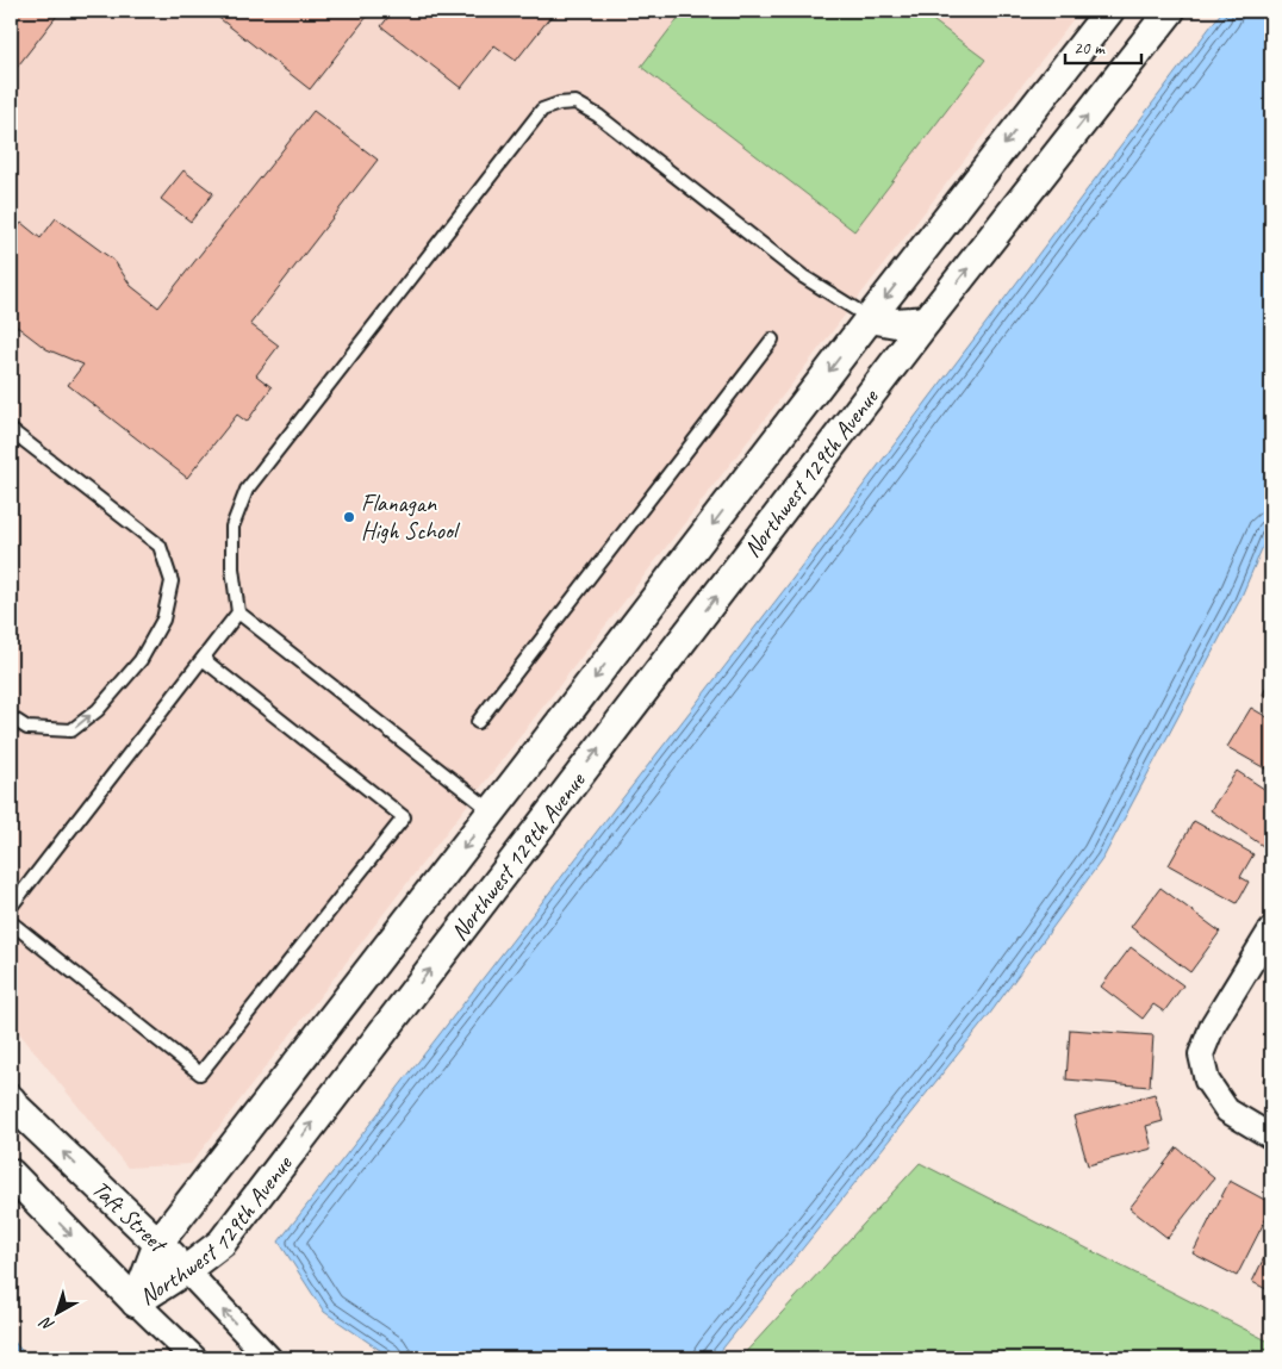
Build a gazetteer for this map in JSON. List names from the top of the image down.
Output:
{
  "streets": {
    "street": ["Northwest 129th Avenue", "Taft Street"]
  },
  "crossings": [
    ["Northwest 129th Avenue", "Taft Street"]
  ],
  "places": ["Flanagan High School"],
  "scale_bar": "20 m",
  "north": "bottom left"
}
